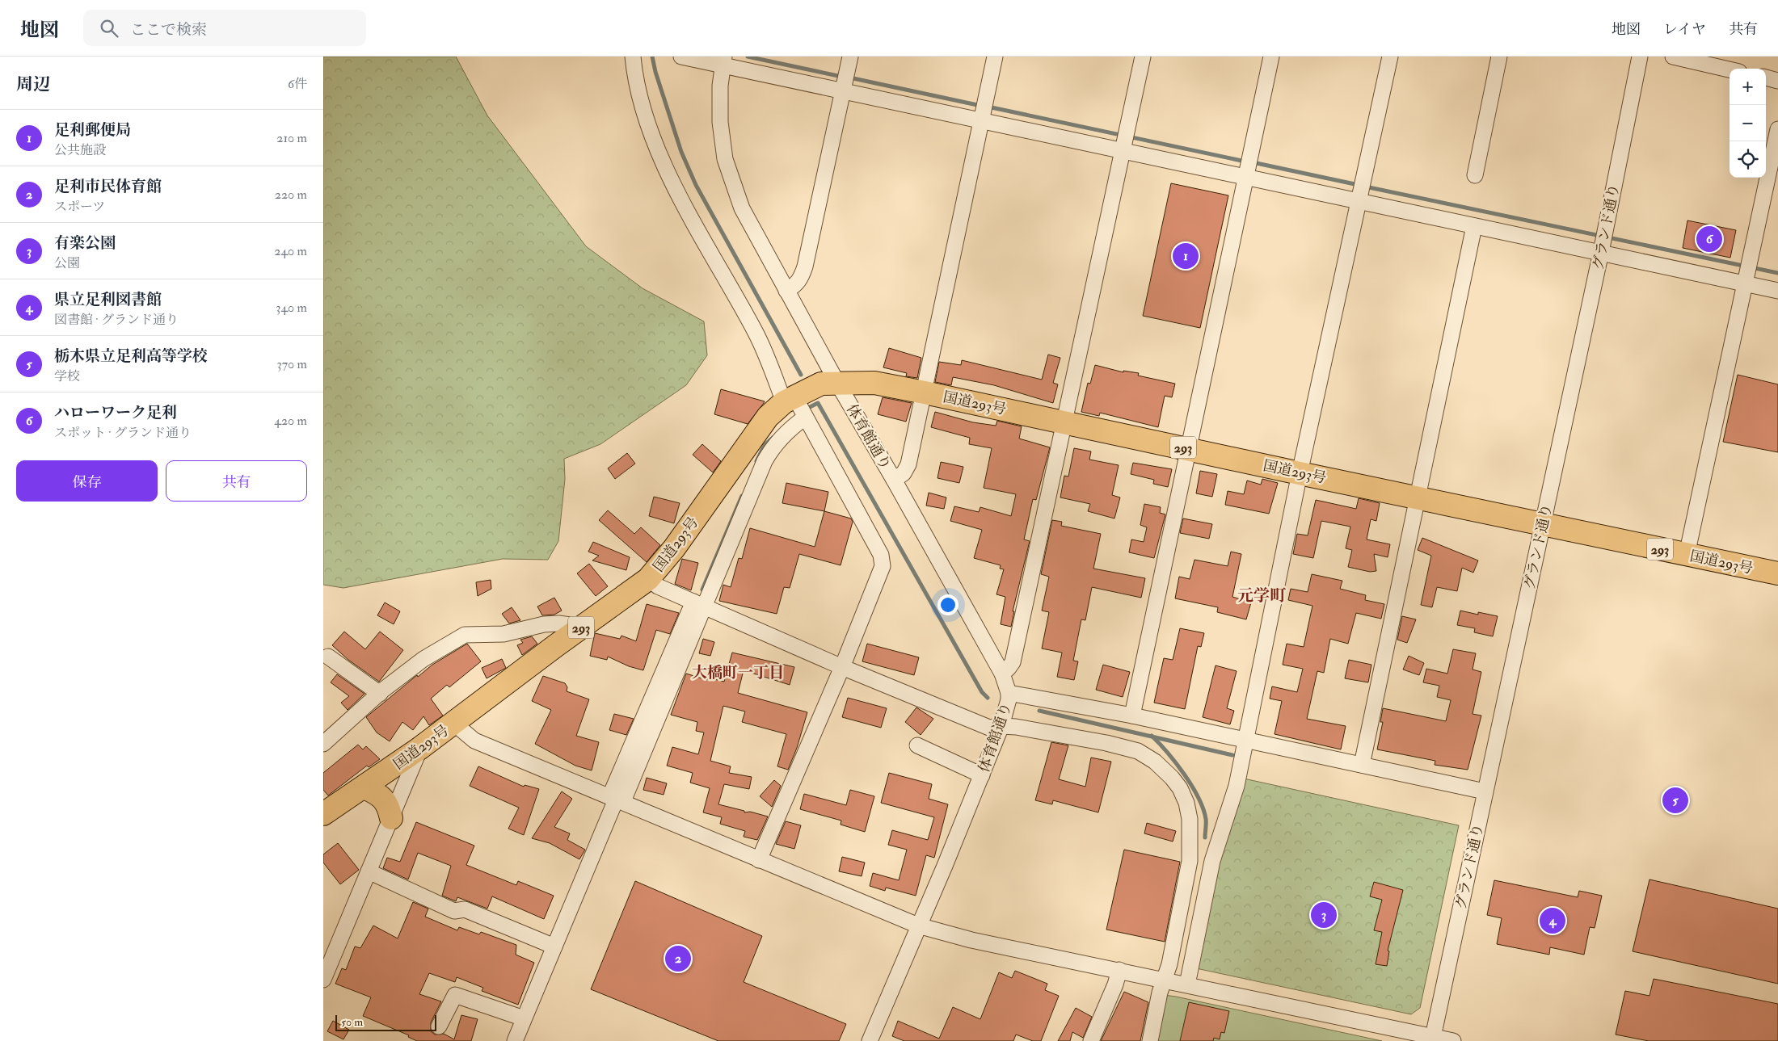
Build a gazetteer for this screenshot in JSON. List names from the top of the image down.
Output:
{
  "streets": {
    "highway": ["国道293号", "293"],
    "street": ["グランド通り", "体育館通り"]
  },
  "crossings": [
    ["グランド通り", "国道293号"],
    ["国道293号", "体育館通り"]
  ],
  "districts": ["元学町", "大橋町一丁目"],
  "scale_bar": "50 m",
  "page": {
    "header": "地図",
    "search": "ここで検索",
    "nav": ["地図", "レイヤ", "共有"],
    "heading": ["周辺", "6件"],
    "map_buttons": ["+", "−"],
    "list": [
      {
        "mark": "1",
        "name": "足利郵便局",
        "note": "公共施設",
        "value": "210 m"
      },
      {
        "mark": "2",
        "name": "足利市民体育館",
        "note": "スポーツ",
        "value": "220 m"
      },
      {
        "mark": "3",
        "name": "有楽公園",
        "note": "公園",
        "value": "240 m"
      },
      {
        "mark": "4",
        "name": "県立足利図書館",
        "note": "図書館 · グランド通り",
        "value": "340 m"
      },
      {
        "mark": "5",
        "name": "栃木県立足利高等学校",
        "note": "学校",
        "value": "370 m"
      },
      {
        "mark": "6",
        "name": "ハローワーク足利",
        "note": "スポット · グランド通り",
        "value": "420 m"
      }
    ],
    "pins": [
      "6",
      "1",
      "5",
      "3",
      "4",
      "2"
    ],
    "buttons": ["保存", "共有"],
    "scale": "50 m"
  }
}
